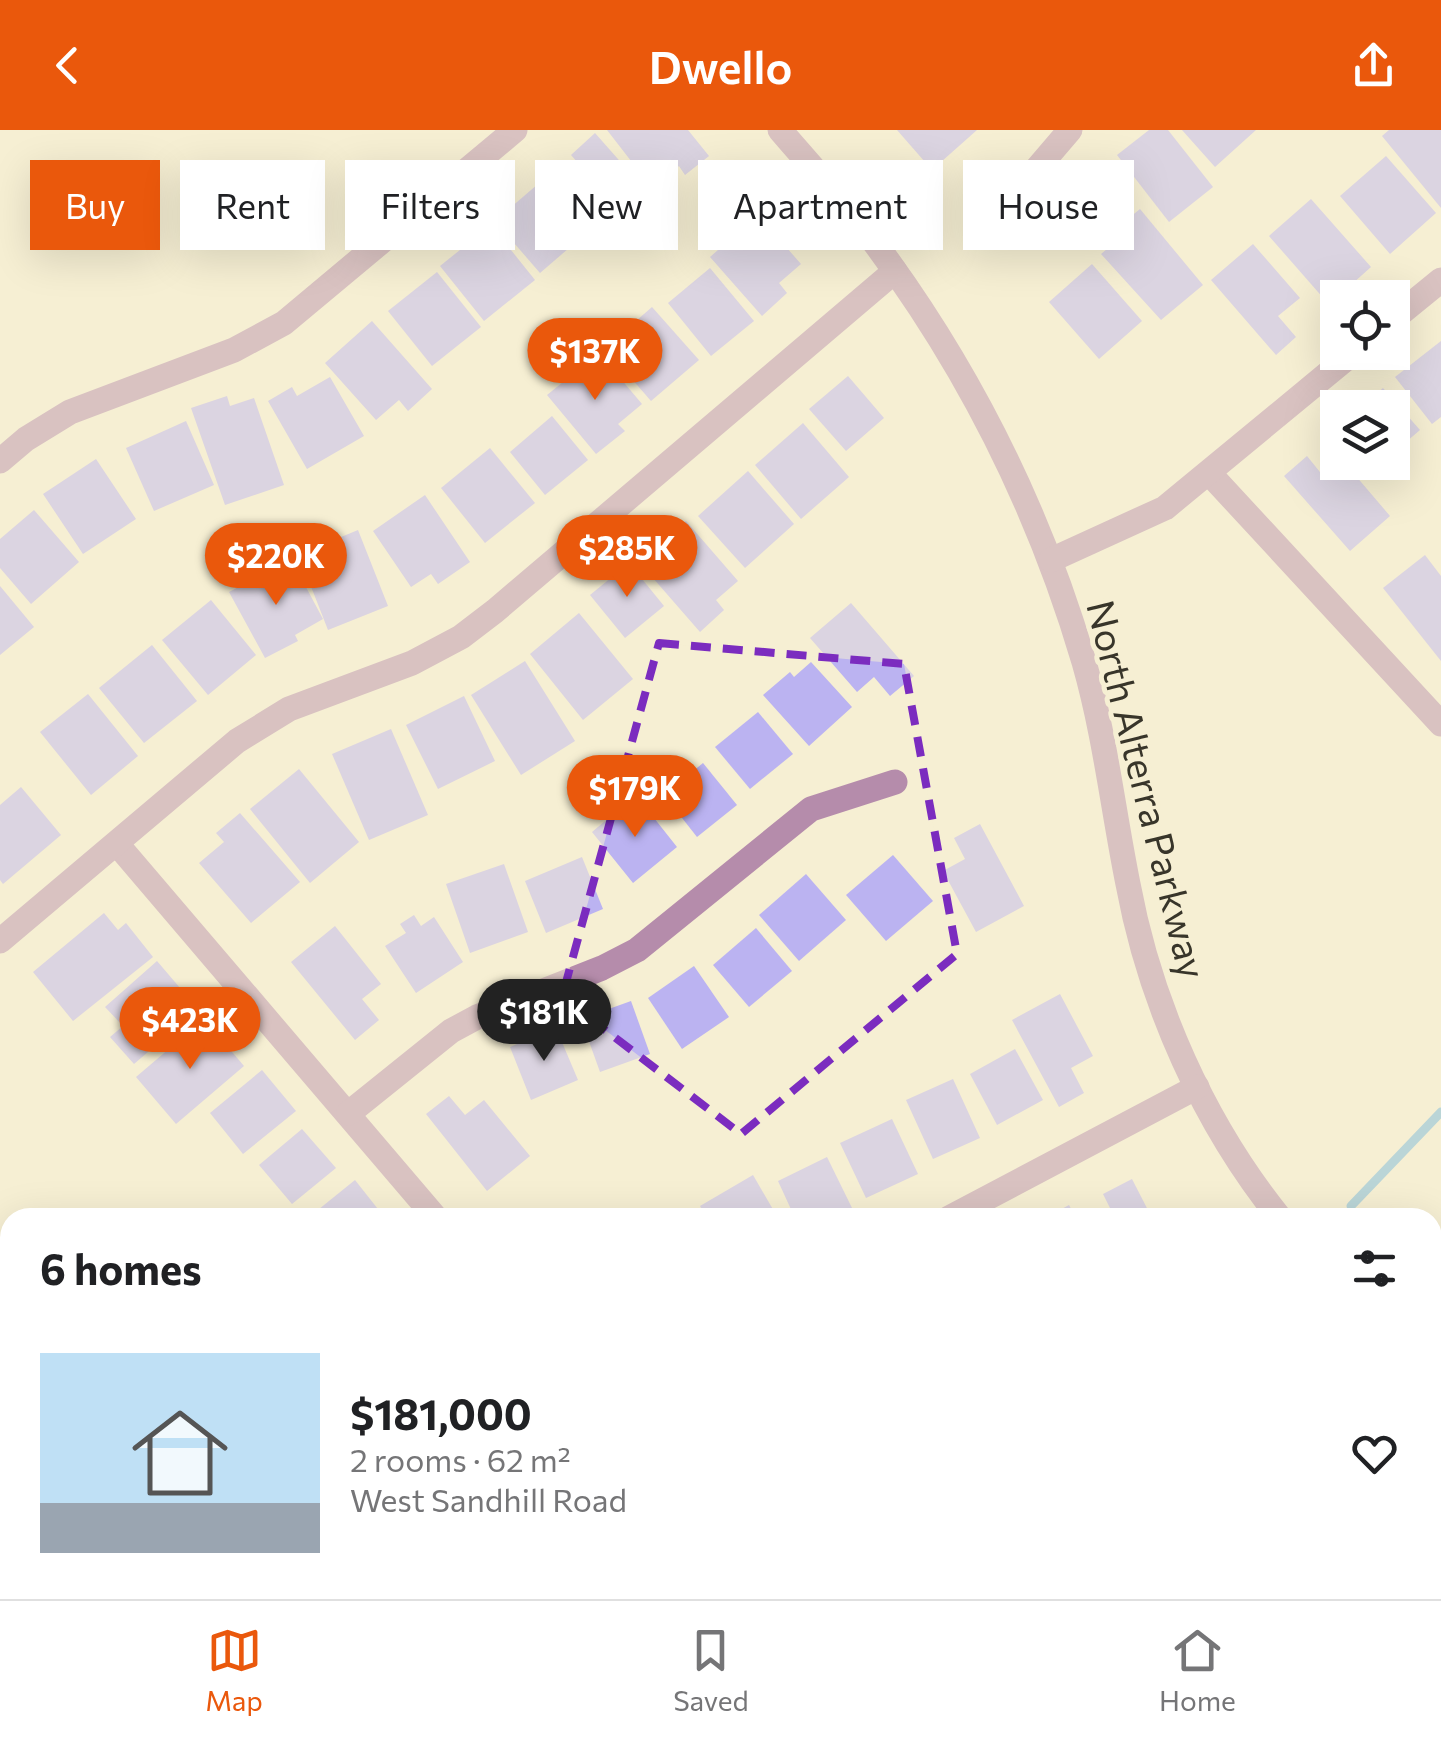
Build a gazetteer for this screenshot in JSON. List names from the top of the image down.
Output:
{
  "streets": {
    "street": ["North Alterra Parkway"]
  },
  "page": {
    "header": "Dwello",
    "chip": [
      "Buy",
      "Rent",
      "Filters",
      "New",
      "Apartment",
      "House"
    ],
    "price": [
      "$137K",
      "$285K",
      "$220K",
      "$179K",
      "$181K",
      "$423K"
    ],
    "heading": "6 homes",
    "list": [
      {
        "name": "$181,000",
        "note": "2 rooms · 62 m² · West Sandhill Road"
      }
    ],
    "tabs": ["Map", "Saved", "Home"]
  }
}
